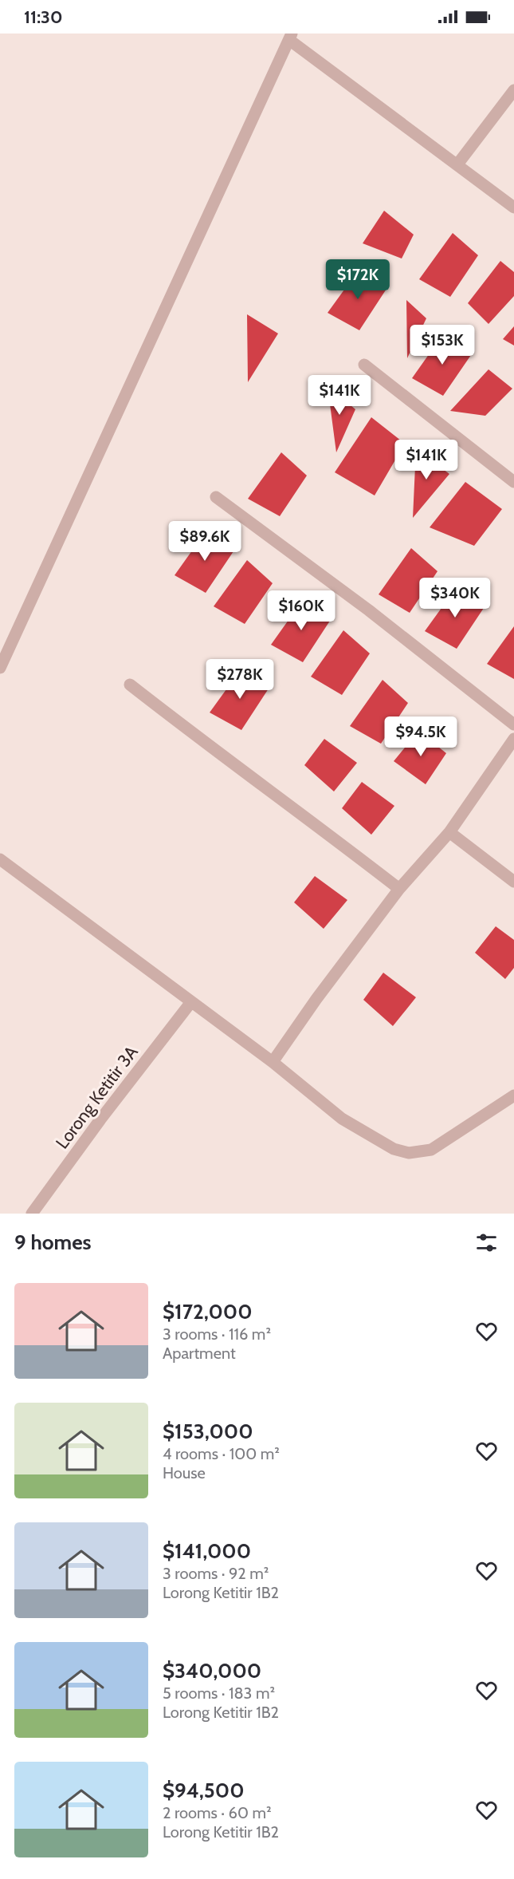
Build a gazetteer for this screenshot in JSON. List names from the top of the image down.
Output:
{
  "streets": {
    "street": ["Lorong Ketitir 3A"]
  },
  "page": {
    "status": "11:30",
    "price": [
      "$172K",
      "$153K",
      "$141K",
      "$141K",
      "$89.6K",
      "$340K",
      "$160K",
      "$278K",
      "$94.5K"
    ],
    "heading": "9 homes",
    "list": [
      {
        "name": "$172,000",
        "note": "3 rooms · 116 m² · Apartment"
      },
      {
        "name": "$153,000",
        "note": "4 rooms · 100 m² · House"
      },
      {
        "name": "$141,000",
        "note": "3 rooms · 92 m² · Lorong Ketitir 1B2"
      },
      {
        "name": "$340,000",
        "note": "5 rooms · 183 m² · Lorong Ketitir 1B2"
      },
      {
        "name": "$94,500",
        "note": "2 rooms · 60 m² · Lorong Ketitir 1B2"
      }
    ]
  }
}
